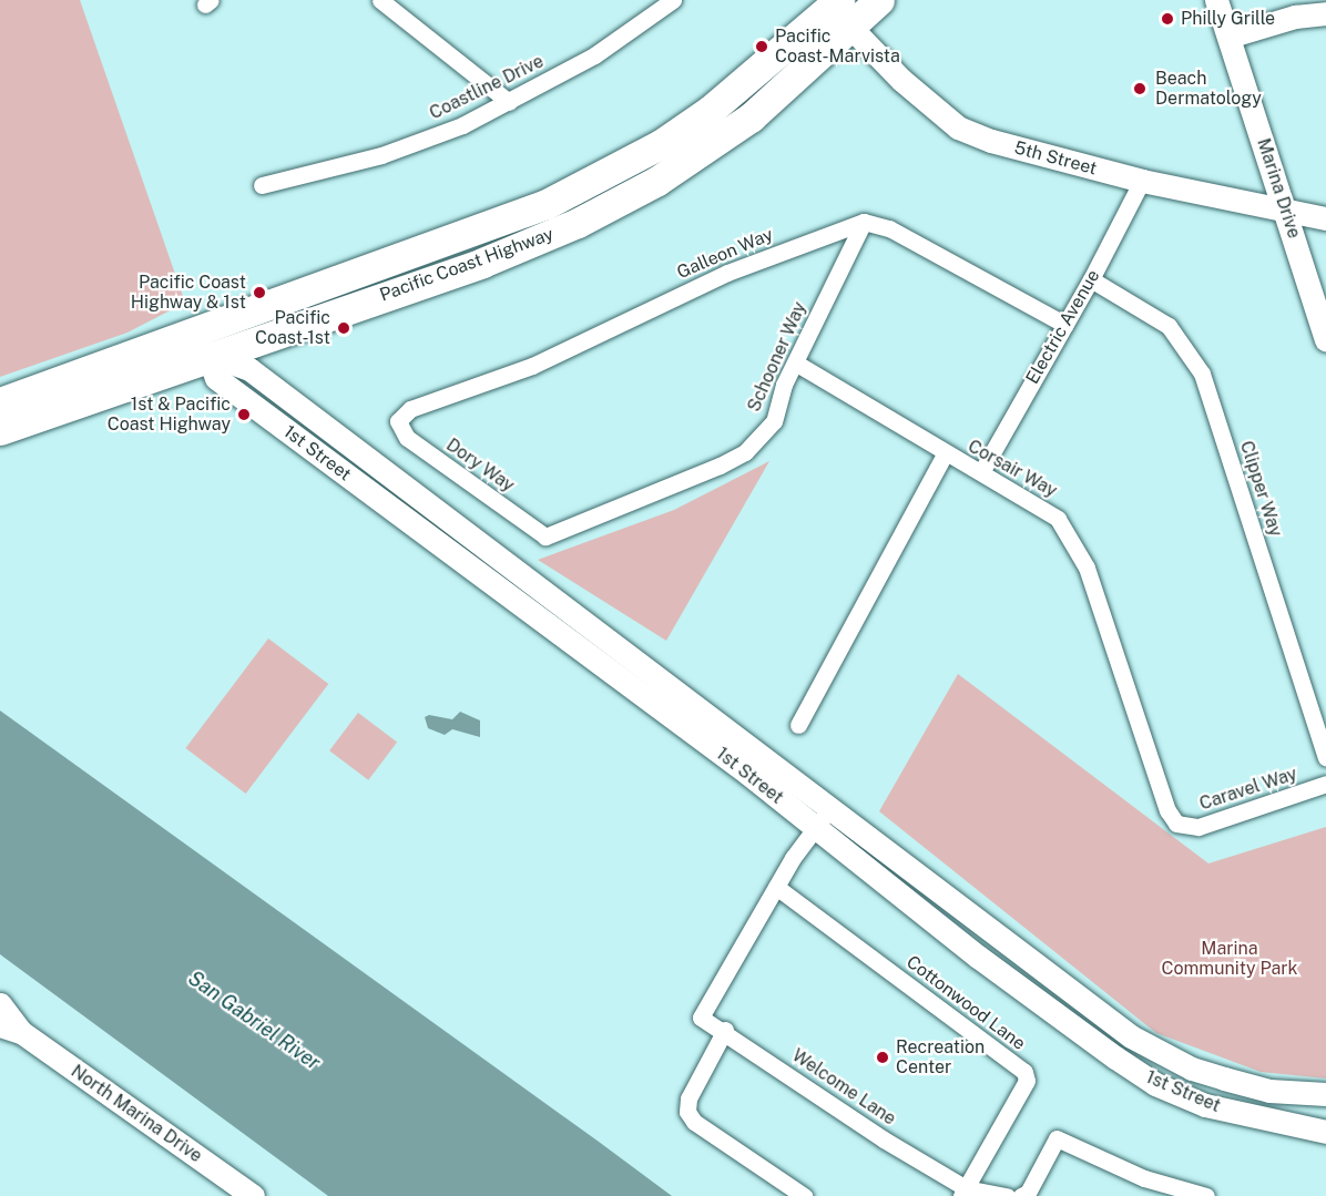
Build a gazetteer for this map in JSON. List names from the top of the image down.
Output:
{
  "streets": {
    "highway": ["Pacific Coast Highway"],
    "main road": [
      "5th Street",
      "Marina Drive",
      "1st Street",
      "North Marina Drive"
    ],
    "street": [
      "Coastline Drive",
      "Galleon Way",
      "Electric Avenue",
      "Schooner Way",
      "Dory Way",
      "Corsair Way",
      "Clipper Way",
      "Caravel Way",
      "Cottonwood Lane",
      "Welcome Lane"
    ]
  },
  "crossings": [
    ["5th Street", "Marina Drive"],
    ["5th Street", "Pacific Coast Highway"],
    ["5th Street", "Electric Avenue"],
    ["Galleon Way", "Schooner Way"],
    ["Galleon Way", "Dory Way"],
    ["Pacific Coast Highway", "1st Street"],
    ["Electric Avenue", "Corsair Way"],
    ["Electric Avenue", "Clipper Way"],
    ["Schooner Way", "Dory Way"],
    ["Schooner Way", "Corsair Way"],
    ["Corsair Way", "Caravel Way"],
    ["Cottonwood Lane", "Welcome Lane"]
  ],
  "water": ["San Gabriel River"],
  "parks": ["Marina Community Park"],
  "places": [
    "Philly Grille",
    "Pacific Coast-Marvista",
    "Beach Dermatology",
    "Pacific Coast Highway & 1st",
    "Pacific Coast-1st",
    "1st & Pacific Coast Highway",
    "Recreation Center"
  ]
}
